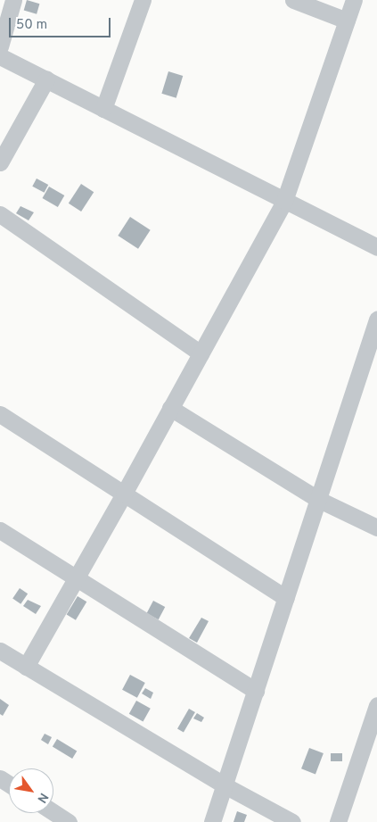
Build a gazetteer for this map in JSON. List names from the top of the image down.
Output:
{
  "scale_bar": "50 m",
  "north": "bottom right"
}
